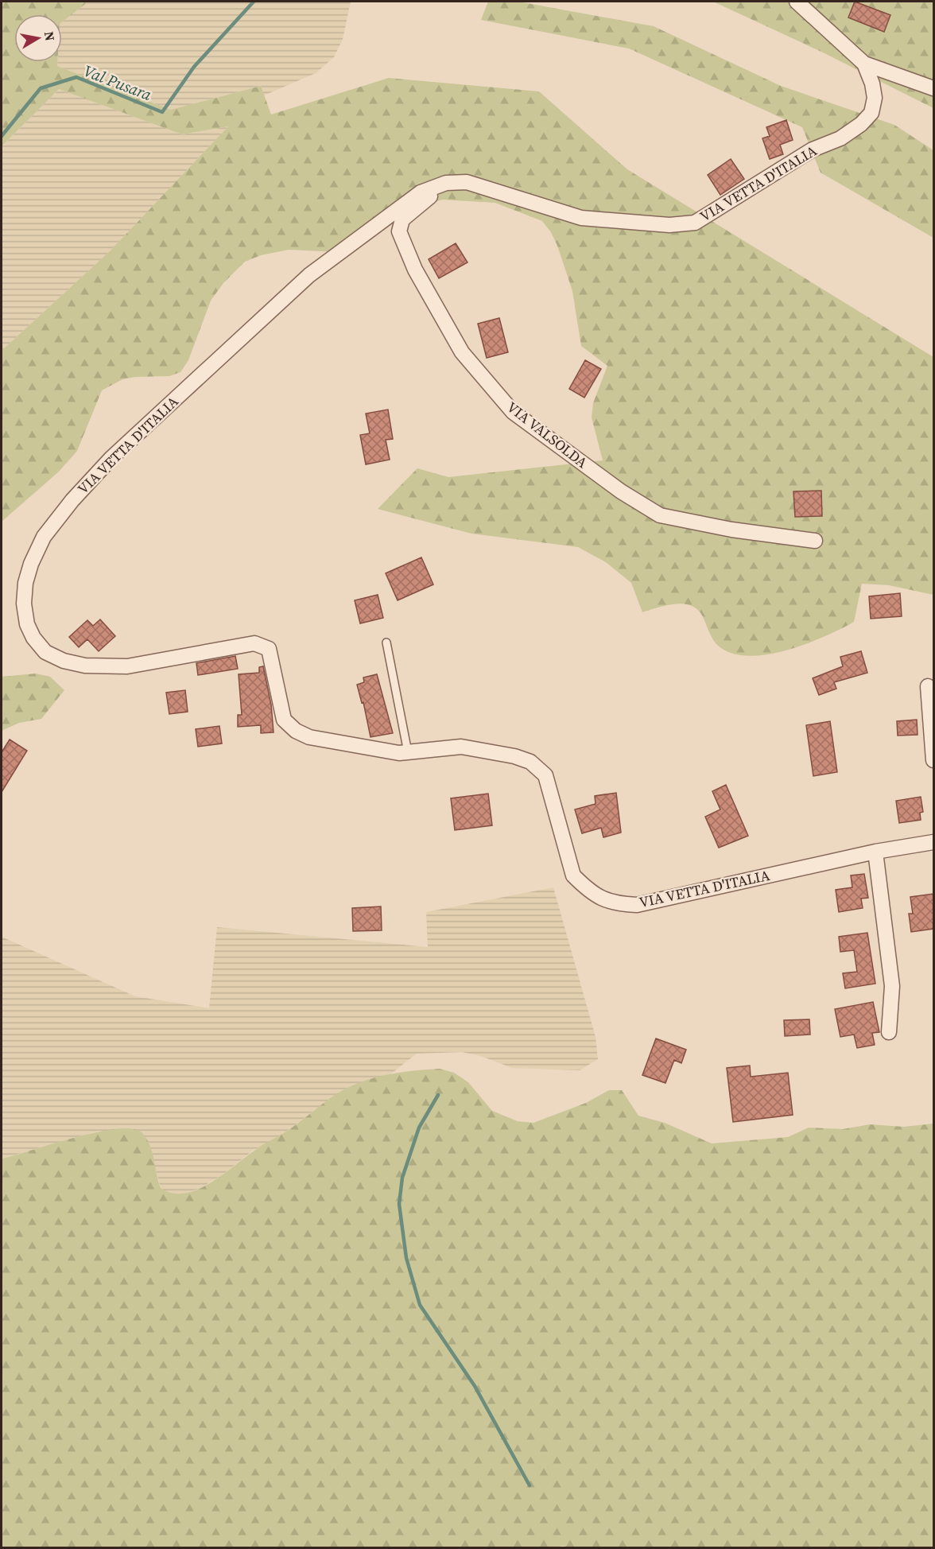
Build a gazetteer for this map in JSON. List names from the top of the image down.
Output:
{
  "streets": {
    "street": ["VIA VETTA D'ITALIA", "VIA VALSOLDA"]
  },
  "crossings": [
    ["VIA VETTA D'ITALIA", "VIA VALSOLDA"]
  ],
  "water": ["Val Pusara"],
  "north": "right"
}
